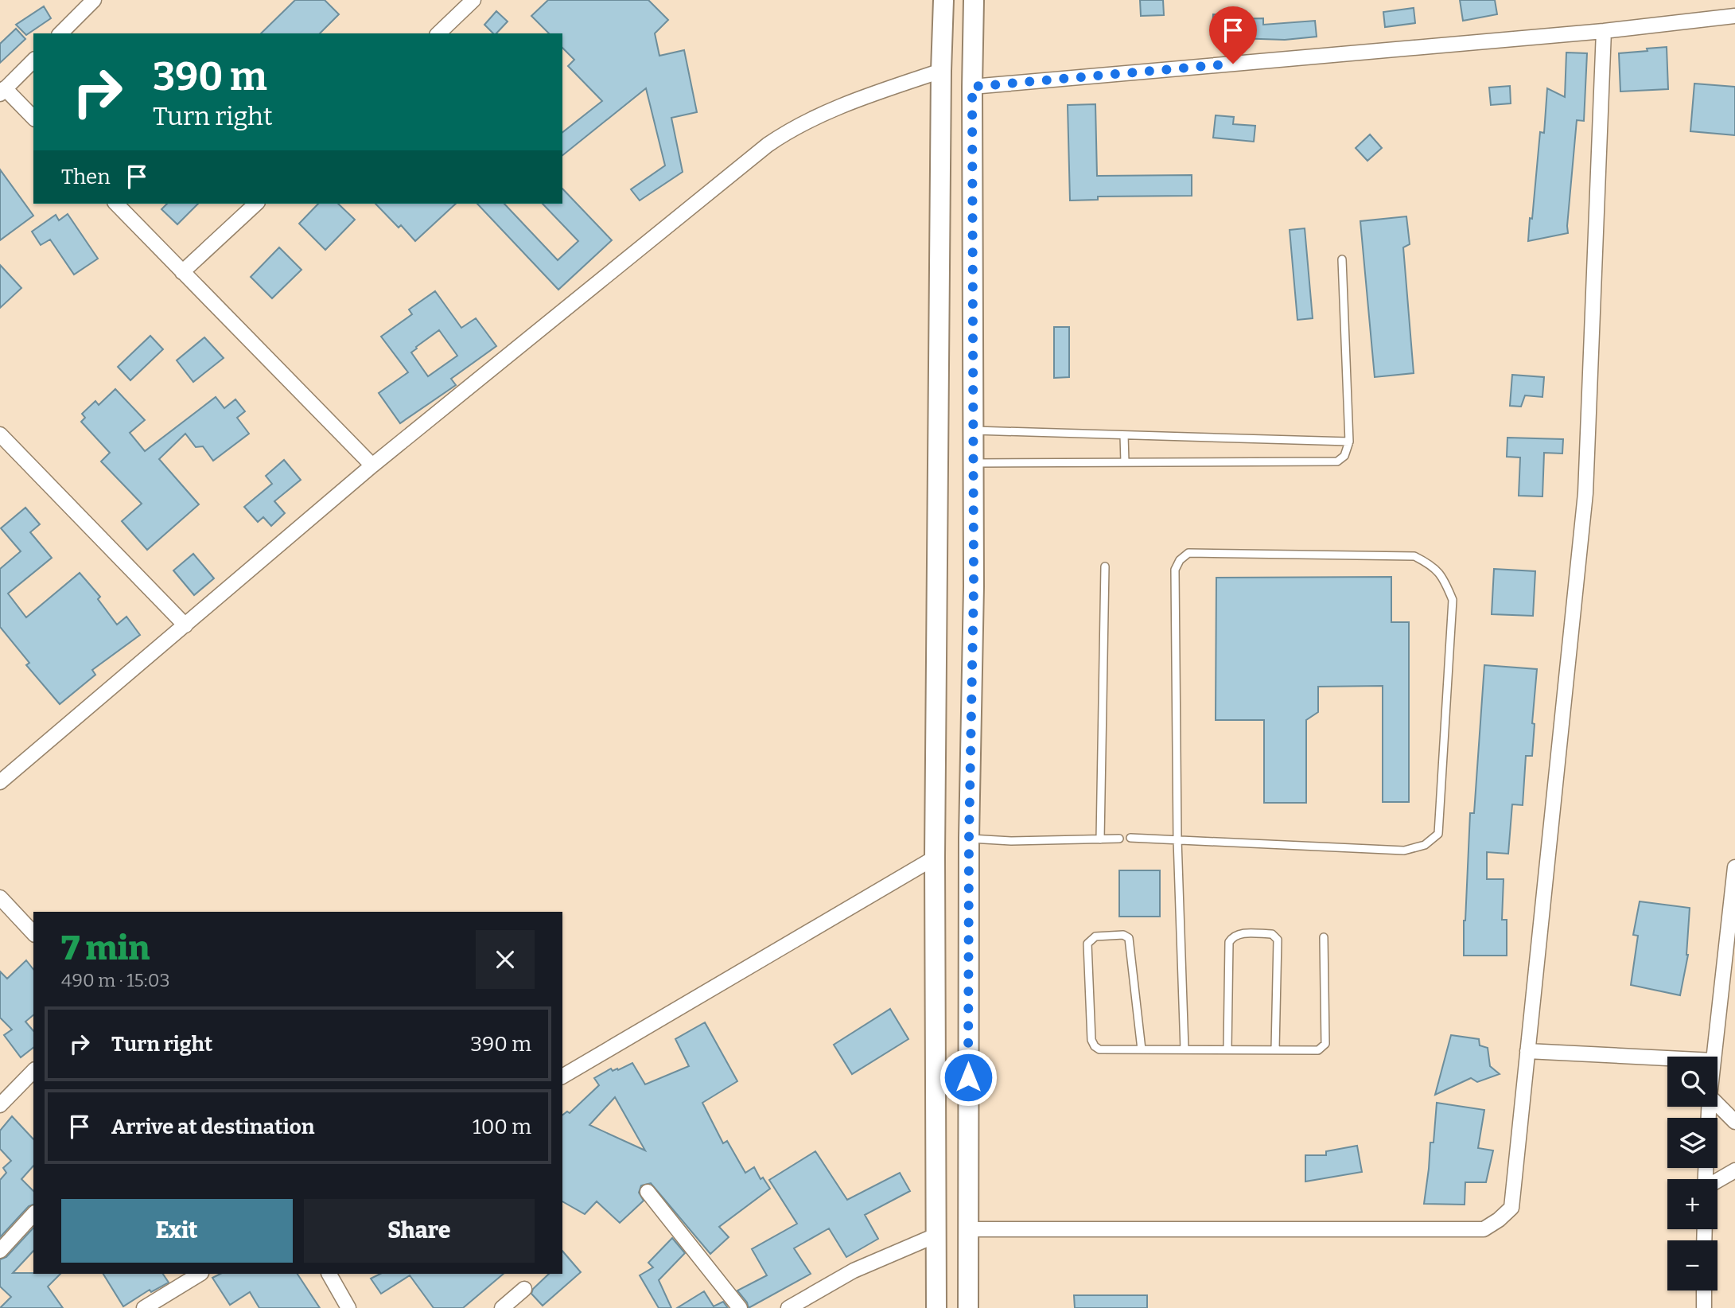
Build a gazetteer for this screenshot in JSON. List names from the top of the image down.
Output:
{
  "page": {
    "turn": ["390 m", "Turn right"],
    "then": "Then",
    "heading": ["7 min", "490 m · 15:03"],
    "list": [
      {
        "name": "Turn right",
        "value": "390 m"
      },
      {
        "name": "Arrive at destination",
        "value": "100 m"
      }
    ],
    "map_buttons": ["+", "−"],
    "buttons": ["Exit", "Share"]
  }
}
